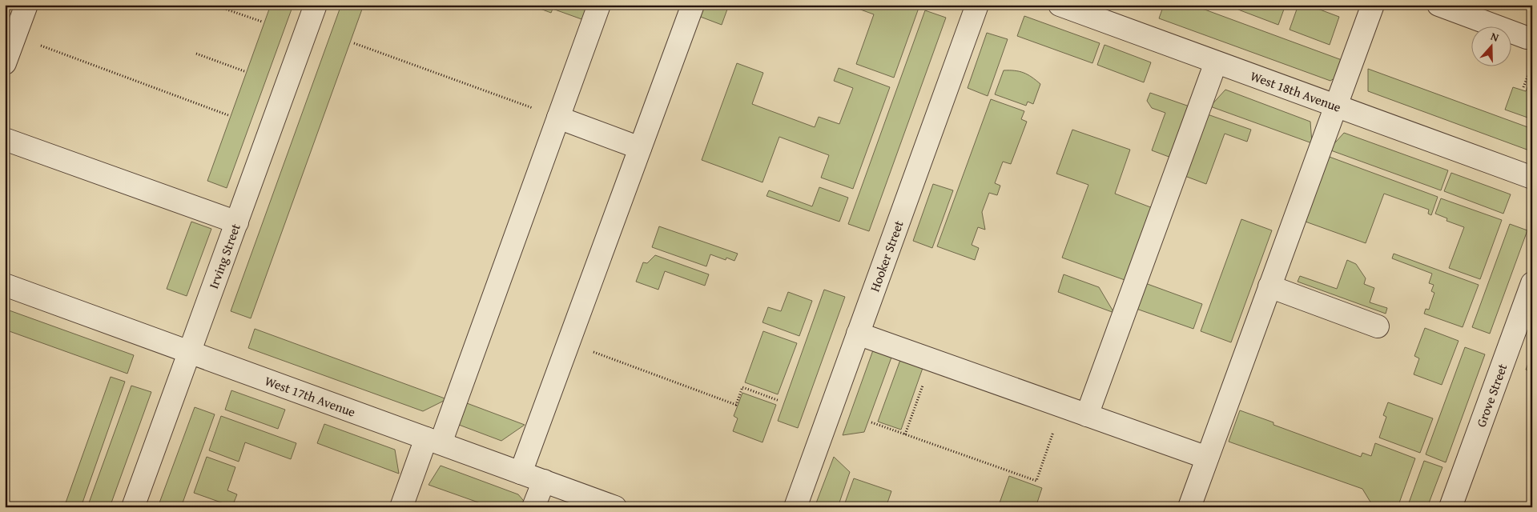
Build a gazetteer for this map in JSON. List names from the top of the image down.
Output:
{
  "streets": {
    "street": [
      "West 18th Avenue",
      "Irving Street",
      "Hooker Street",
      "Grove Street",
      "West 17th Avenue"
    ]
  },
  "crossings": [
    ["Irving Street", "West 17th Avenue"]
  ],
  "north": "top"
}
